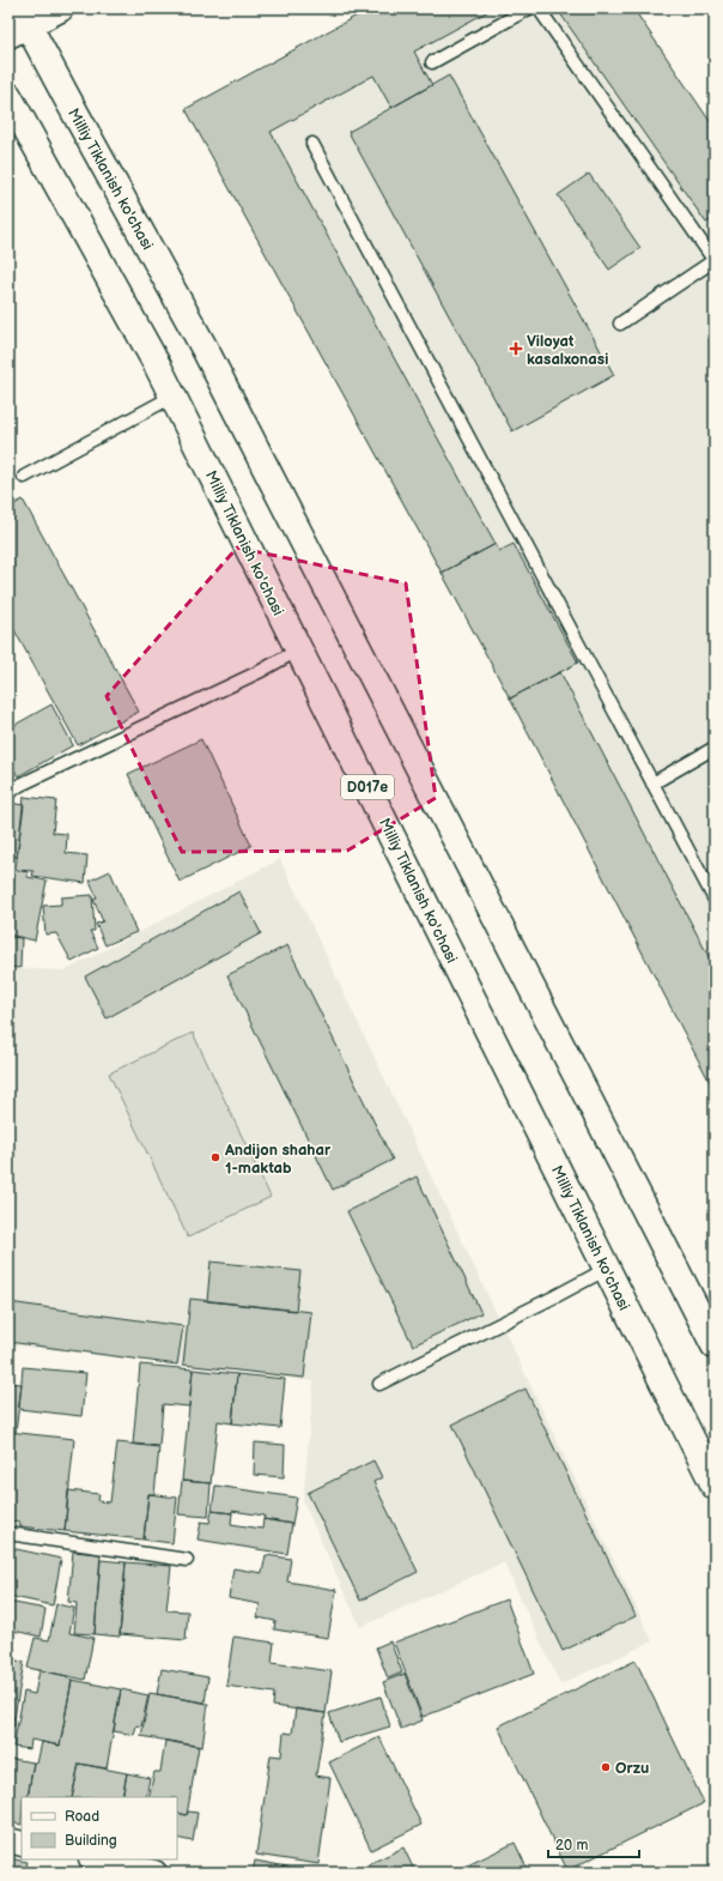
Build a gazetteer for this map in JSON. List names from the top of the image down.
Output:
{
  "streets": {
    "main road": ["Milliy Tiklanish ko'chasi", "D017e"]
  },
  "places": {
    "health": ["Viloyat kasalxonasi"],
    "other": ["Andijon shahar 1-maktab", "Orzu"]
  },
  "legend": ["Road", "Building"],
  "scale_bar": "20 m"
}
